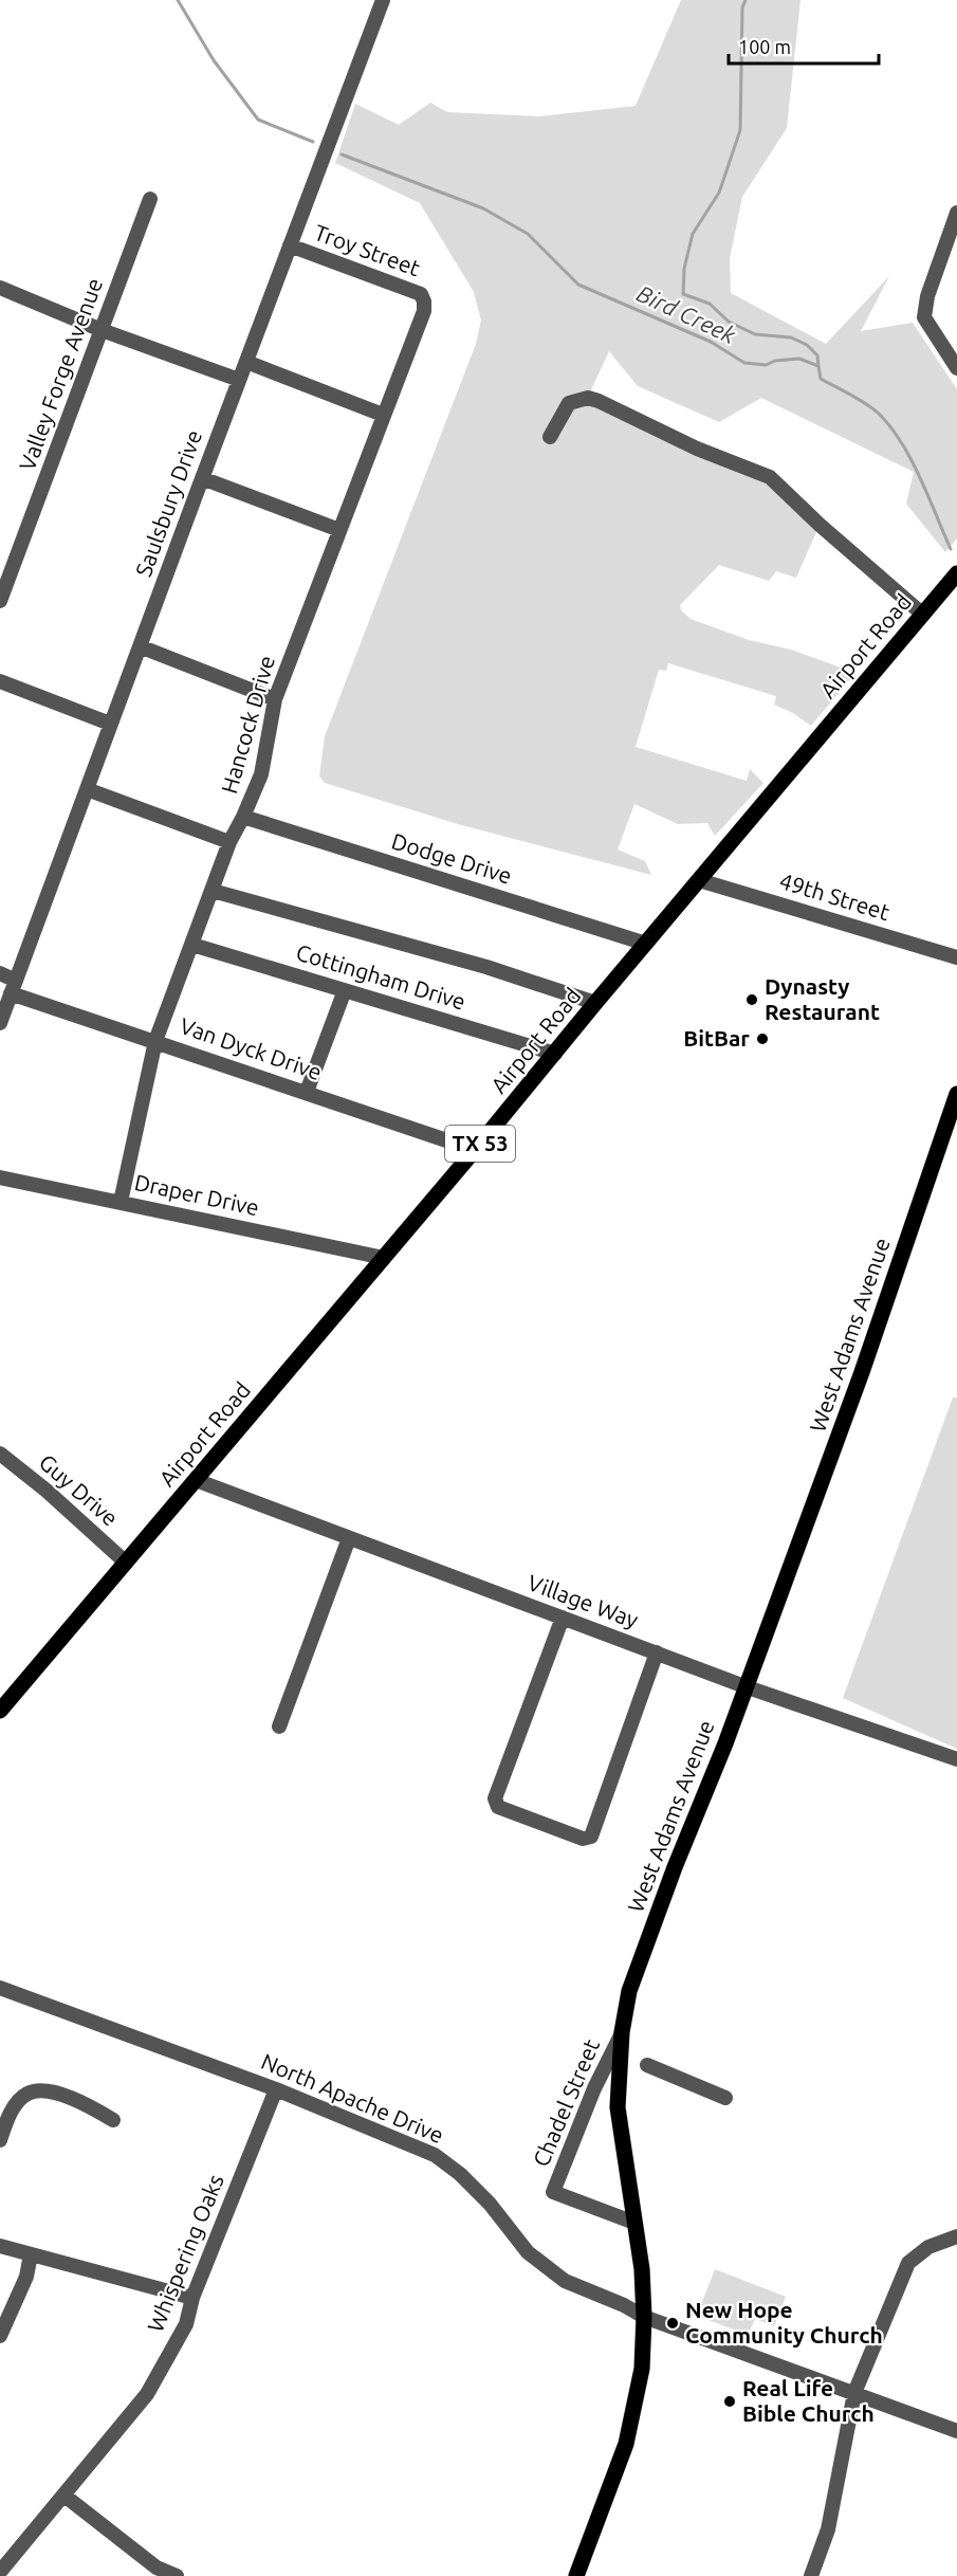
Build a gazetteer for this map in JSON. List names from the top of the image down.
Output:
{
  "streets": {
    "main road": ["Airport Road", "TX 53", "West Adams Avenue"],
    "street": [
      "Troy Street",
      "Valley Forge Avenue",
      "Saulsbury Drive",
      "Hancock Drive",
      "Dodge Drive",
      "49th Street",
      "Cottingham Drive",
      "Van Dyck Drive",
      "Draper Drive",
      "Guy Drive",
      "Village Way",
      "North Apache Drive",
      "Chadel Street",
      "Whispering Oaks"
    ]
  },
  "crossings": [
    ["Troy Street", "Saulsbury Drive"],
    ["Troy Street", "Hancock Drive"],
    ["Saulsbury Drive", "Van Dyck Drive"],
    ["Airport Road", "Dodge Drive"],
    ["Airport Road", "49th Street"],
    ["Airport Road", "Cottingham Drive"],
    ["Airport Road", "Van Dyck Drive"],
    ["Airport Road", "Draper Drive"],
    ["Airport Road", "Guy Drive"],
    ["Airport Road", "Village Way"],
    ["Hancock Drive", "Dodge Drive"],
    ["Hancock Drive", "Cottingham Drive"],
    ["Hancock Drive", "Van Dyck Drive"],
    ["Hancock Drive", "Draper Drive"],
    ["West Adams Avenue", "Village Way"],
    ["West Adams Avenue", "North Apache Drive"],
    ["West Adams Avenue", "Chadel Street"],
    ["North Apache Drive", "Whispering Oaks"]
  ],
  "water": ["Bird Creek"],
  "places": [
    "Dynasty Restaurant",
    "BitBar",
    "New Hope Community Church",
    "Real Life Bible Church"
  ],
  "scale_bar": "100 m"
}
